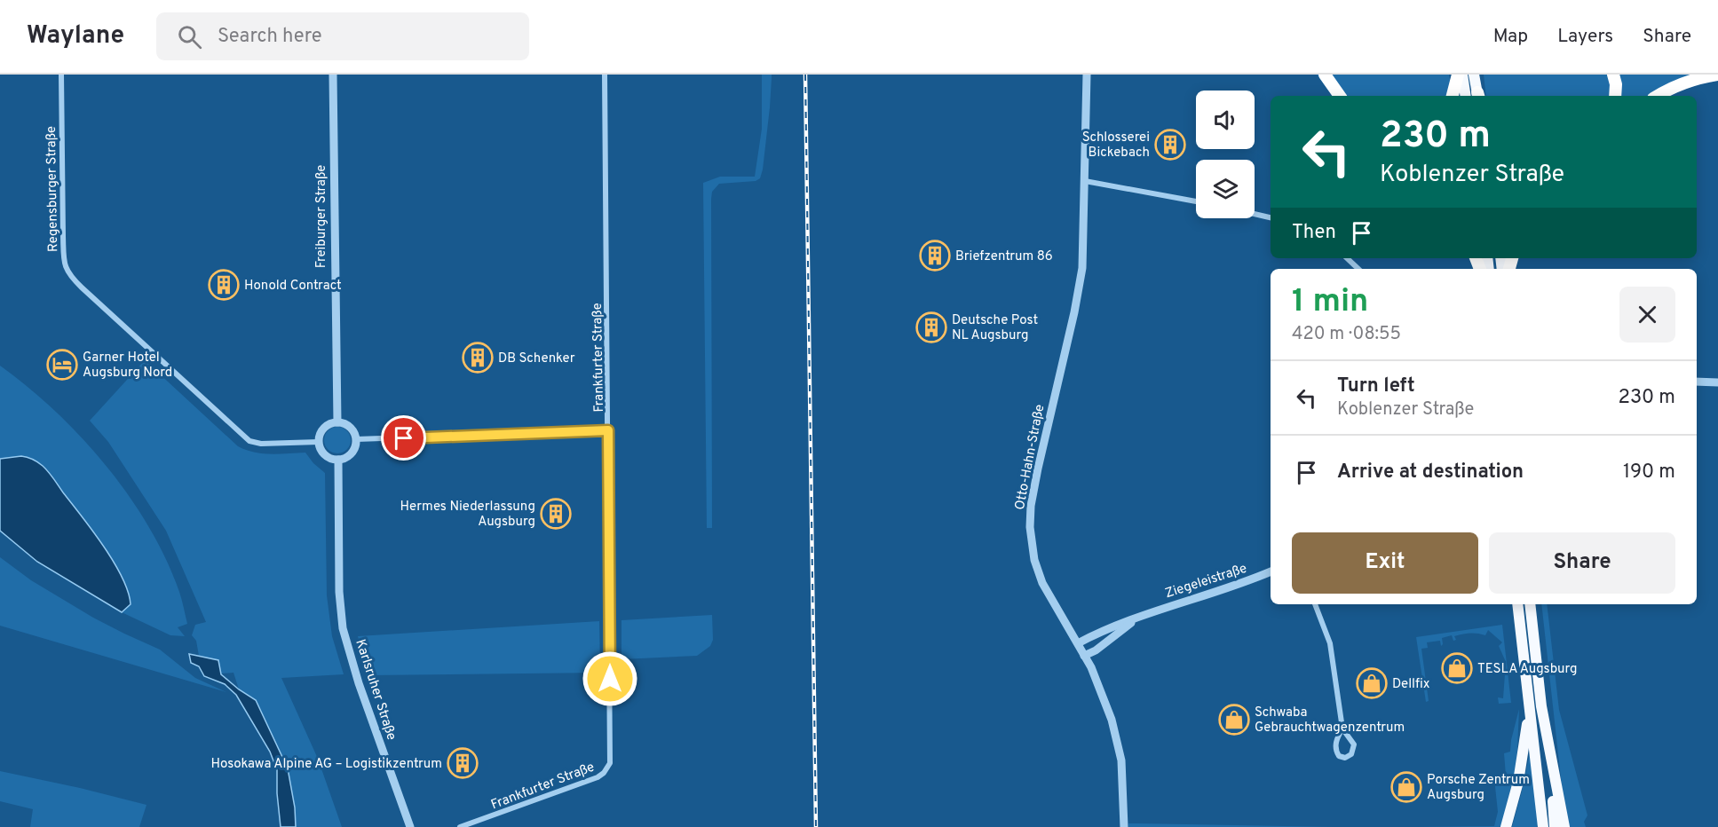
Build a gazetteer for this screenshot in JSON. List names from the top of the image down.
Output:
{
  "streets": {
    "street": [
      "Regensburger Straße",
      "Freiburger Straße",
      "Frankfurter Straße",
      "Otto-Hahn-Straße",
      "Ziegeleistraße",
      "Karlsruher Straße"
    ]
  },
  "crossings": [
    ["Regensburger Straße", "Freiburger Straße"],
    ["Regensburger Straße", "Karlsruher Straße"],
    ["Freiburger Straße", "Karlsruher Straße"],
    ["Otto-Hahn-Straße", "Ziegeleistraße"]
  ],
  "places": {
    "building": [
      "Schlosserei Bickebach",
      "Briefzentrum 86",
      "Honold Contract",
      "Deutsche Post NL Augsburg",
      "DB Schenker",
      "Hermes Niederlassung Augsburg",
      "Hosokawa Alpine AG – Logistikzentrum"
    ],
    "hotel": ["Garner Hotel Augsburg Nord"],
    "shop": [
      "TESLA Augsburg",
      "Dellfix",
      "Schwaba Gebrauchtwagenzentrum",
      "Porsche Zentrum Augsburg"
    ]
  },
  "page": {
    "header": "Waylane",
    "search": "Search here",
    "nav": ["Map", "Layers", "Share"],
    "turn": ["230 m", "Koblenzer Straße"],
    "then": "Then",
    "heading": ["1 min", "420 m · 08:55"],
    "list": [
      {
        "name": "Turn left",
        "note": "Koblenzer Straße",
        "value": "230 m"
      },
      {
        "name": "Arrive at destination",
        "value": "190 m"
      }
    ],
    "buttons": ["Exit", "Share"]
  }
}
